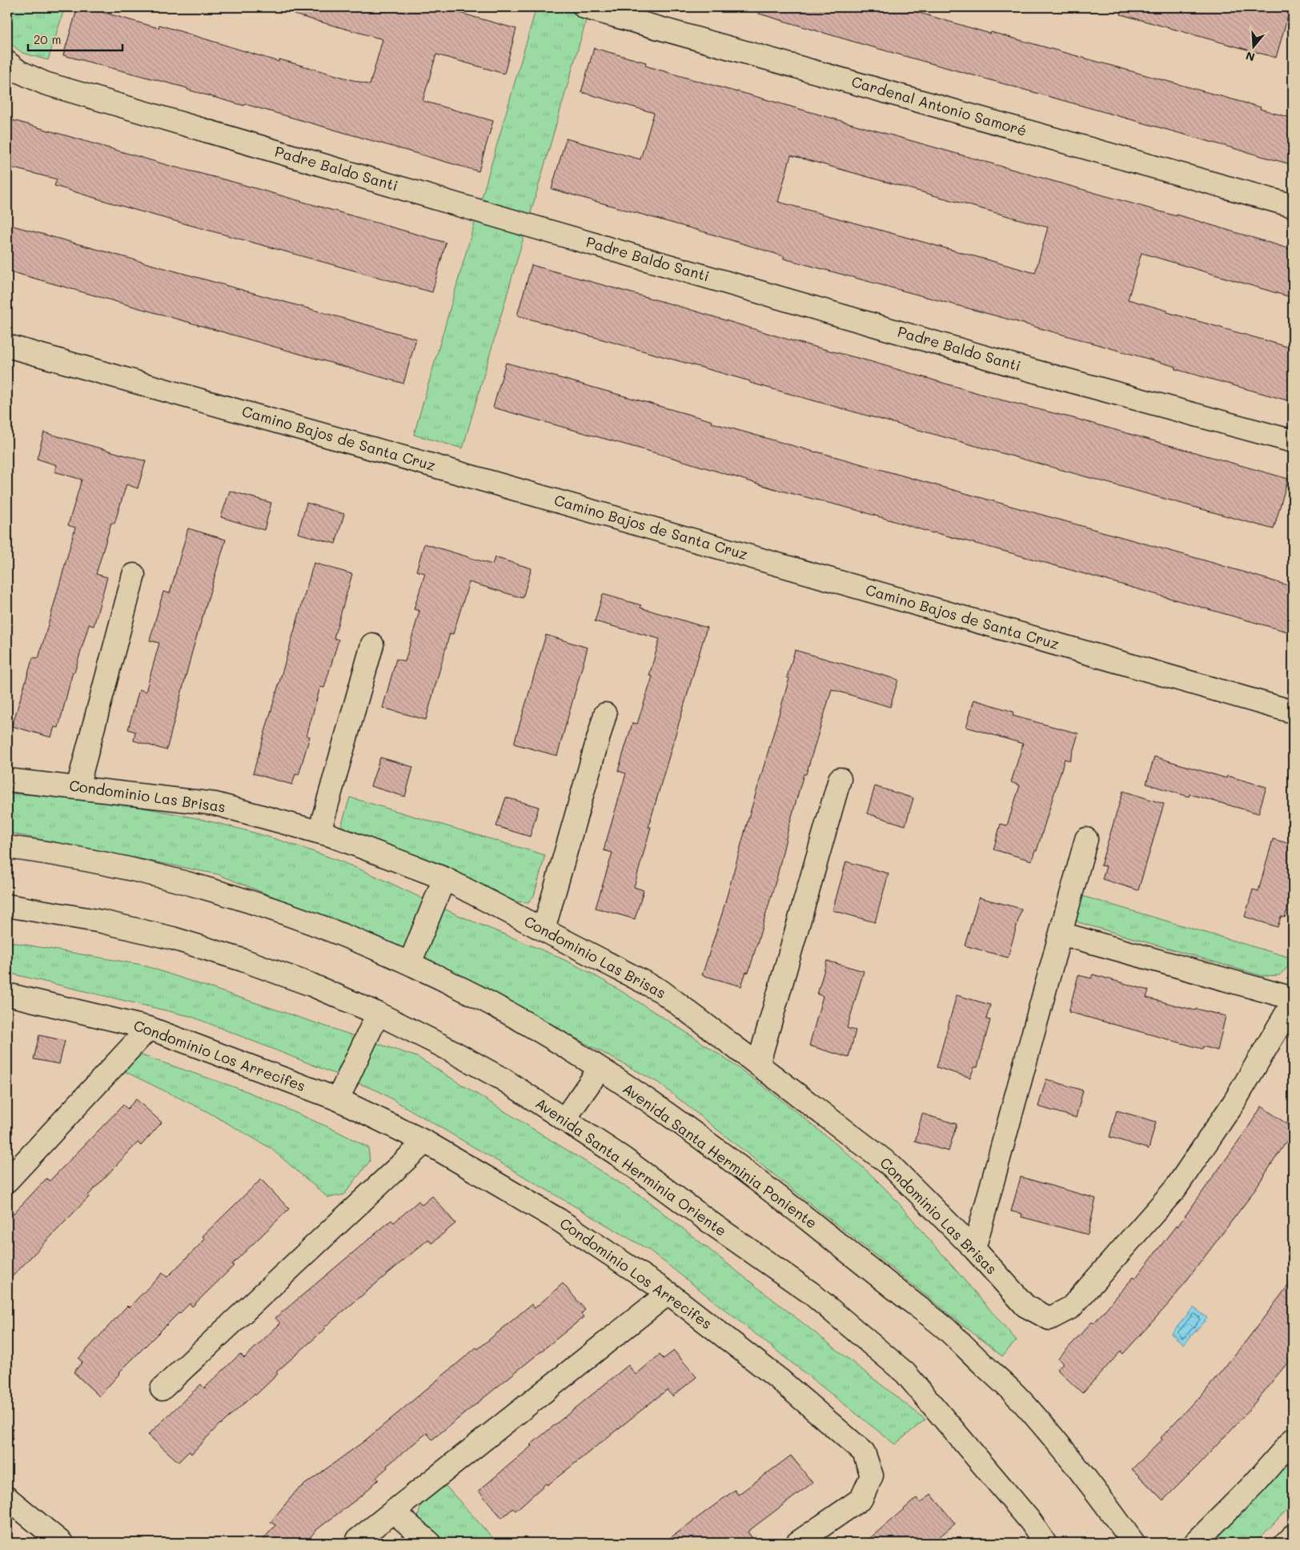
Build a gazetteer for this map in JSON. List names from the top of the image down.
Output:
{
  "streets": {
    "street": [
      "Cardenal Antonio Samoré",
      "Padre Baldo Santi",
      "Camino Bajos de Santa Cruz",
      "Condominio Las Brisas",
      "Condominio Los Arrecifes",
      "Avenida Santa Herminia Poniente",
      "Avenida Santa Herminia Oriente"
    ]
  },
  "scale_bar": "20 m",
  "north": "bottom"
}
